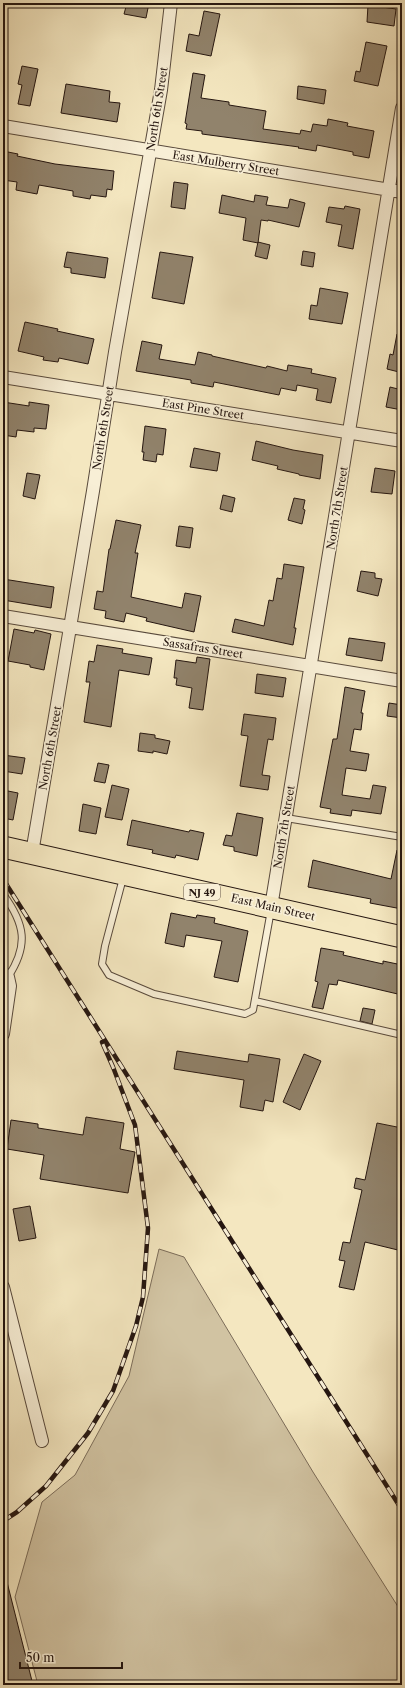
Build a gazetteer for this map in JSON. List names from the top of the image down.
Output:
{
  "streets": {
    "highway": ["NJ 49", "East Main Street"],
    "street": [
      "North 6th Street",
      "East Mulberry Street",
      "East Pine Street",
      "North 7th Street",
      "Sassafras Street"
    ]
  },
  "crossings": [
    ["North 6th Street", "East Mulberry Street"],
    ["North 6th Street", "East Pine Street"],
    ["North 6th Street", "Sassafras Street"],
    ["North 6th Street", "East Main Street"],
    ["East Mulberry Street", "North 7th Street"],
    ["East Pine Street", "North 7th Street"],
    ["North 7th Street", "Sassafras Street"],
    ["North 7th Street", "East Main Street"]
  ],
  "scale_bar": "50 m"
}
